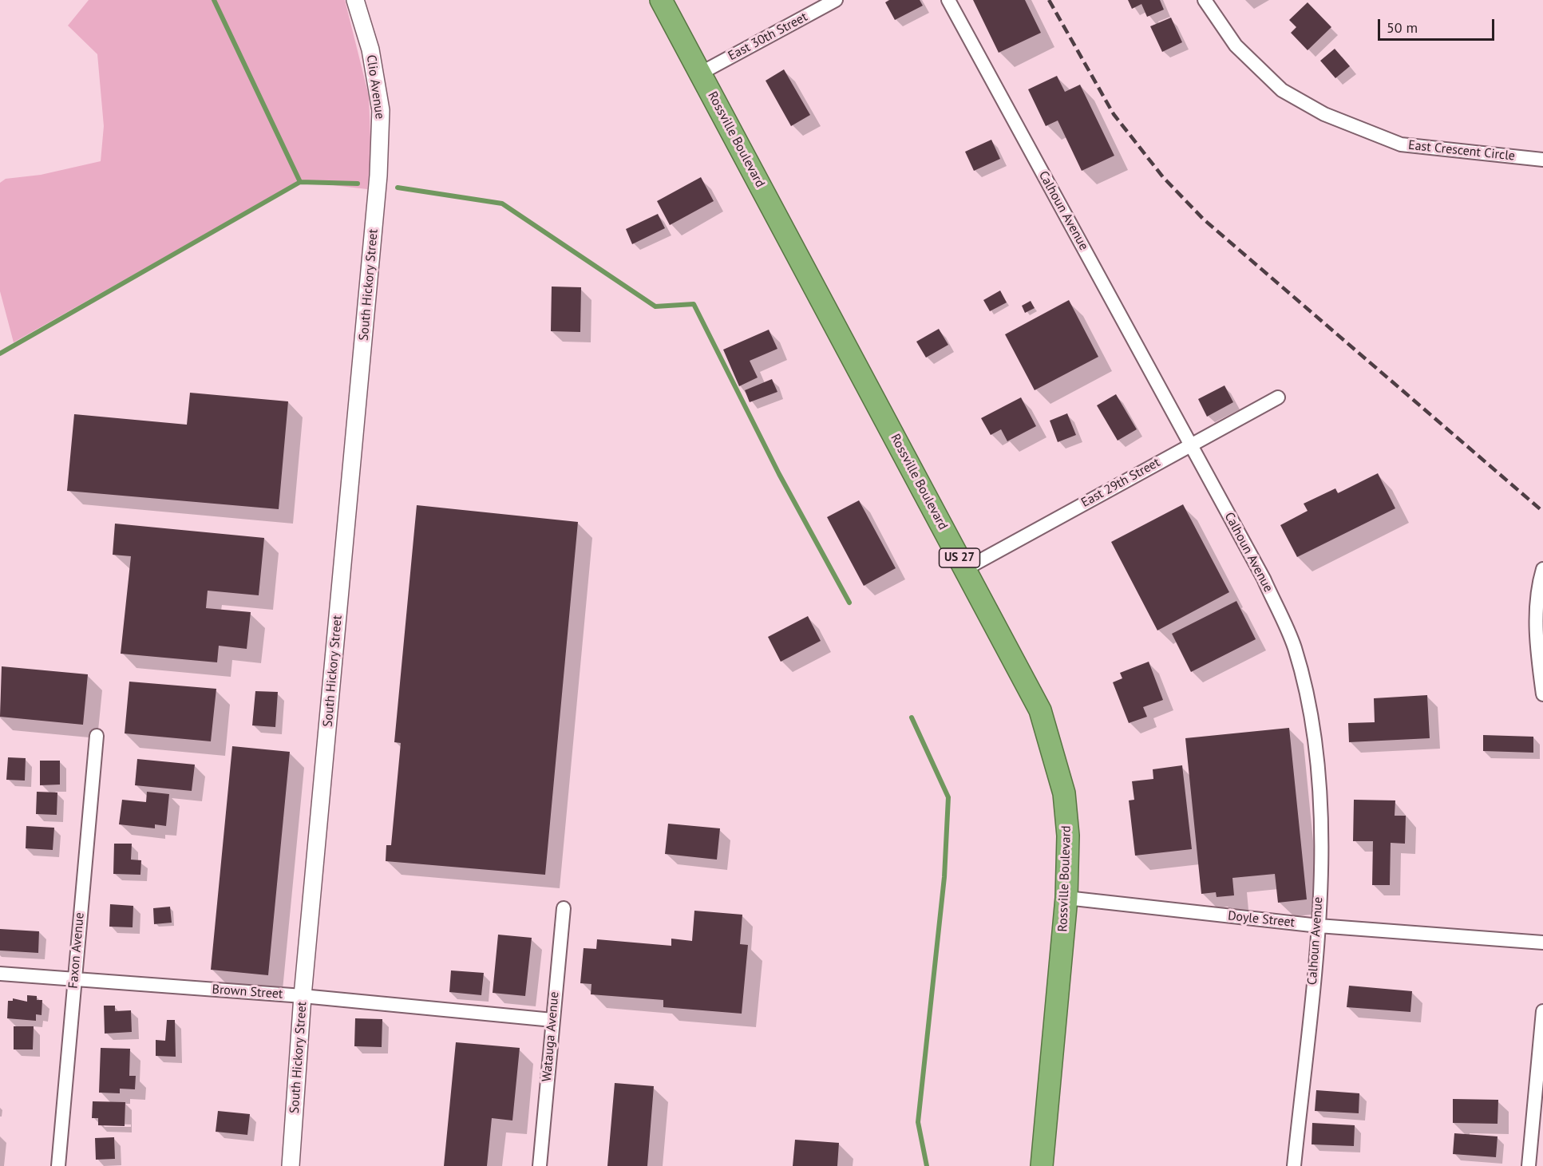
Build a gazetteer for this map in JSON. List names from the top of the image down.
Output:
{
  "streets": {
    "highway": ["Rossville Boulevard", "US 27"],
    "street": [
      "East 30th Street",
      "Clio Avenue",
      "East Crescent Circle",
      "Calhoun Avenue",
      "South Hickory Street",
      "East 29th Street",
      "Doyle Street",
      "Faxon Avenue",
      "Brown Street",
      "Watauga Avenue"
    ]
  },
  "crossings": [
    ["East 30th Street", "Rossville Boulevard"],
    ["Clio Avenue", "South Hickory Street"],
    ["Rossville Boulevard", "East 29th Street"],
    ["Rossville Boulevard", "Doyle Street"],
    ["Calhoun Avenue", "East 29th Street"],
    ["Calhoun Avenue", "Doyle Street"],
    ["South Hickory Street", "Brown Street"],
    ["Faxon Avenue", "Brown Street"],
    ["Brown Street", "Watauga Avenue"]
  ],
  "scale_bar": "50 m"
}
